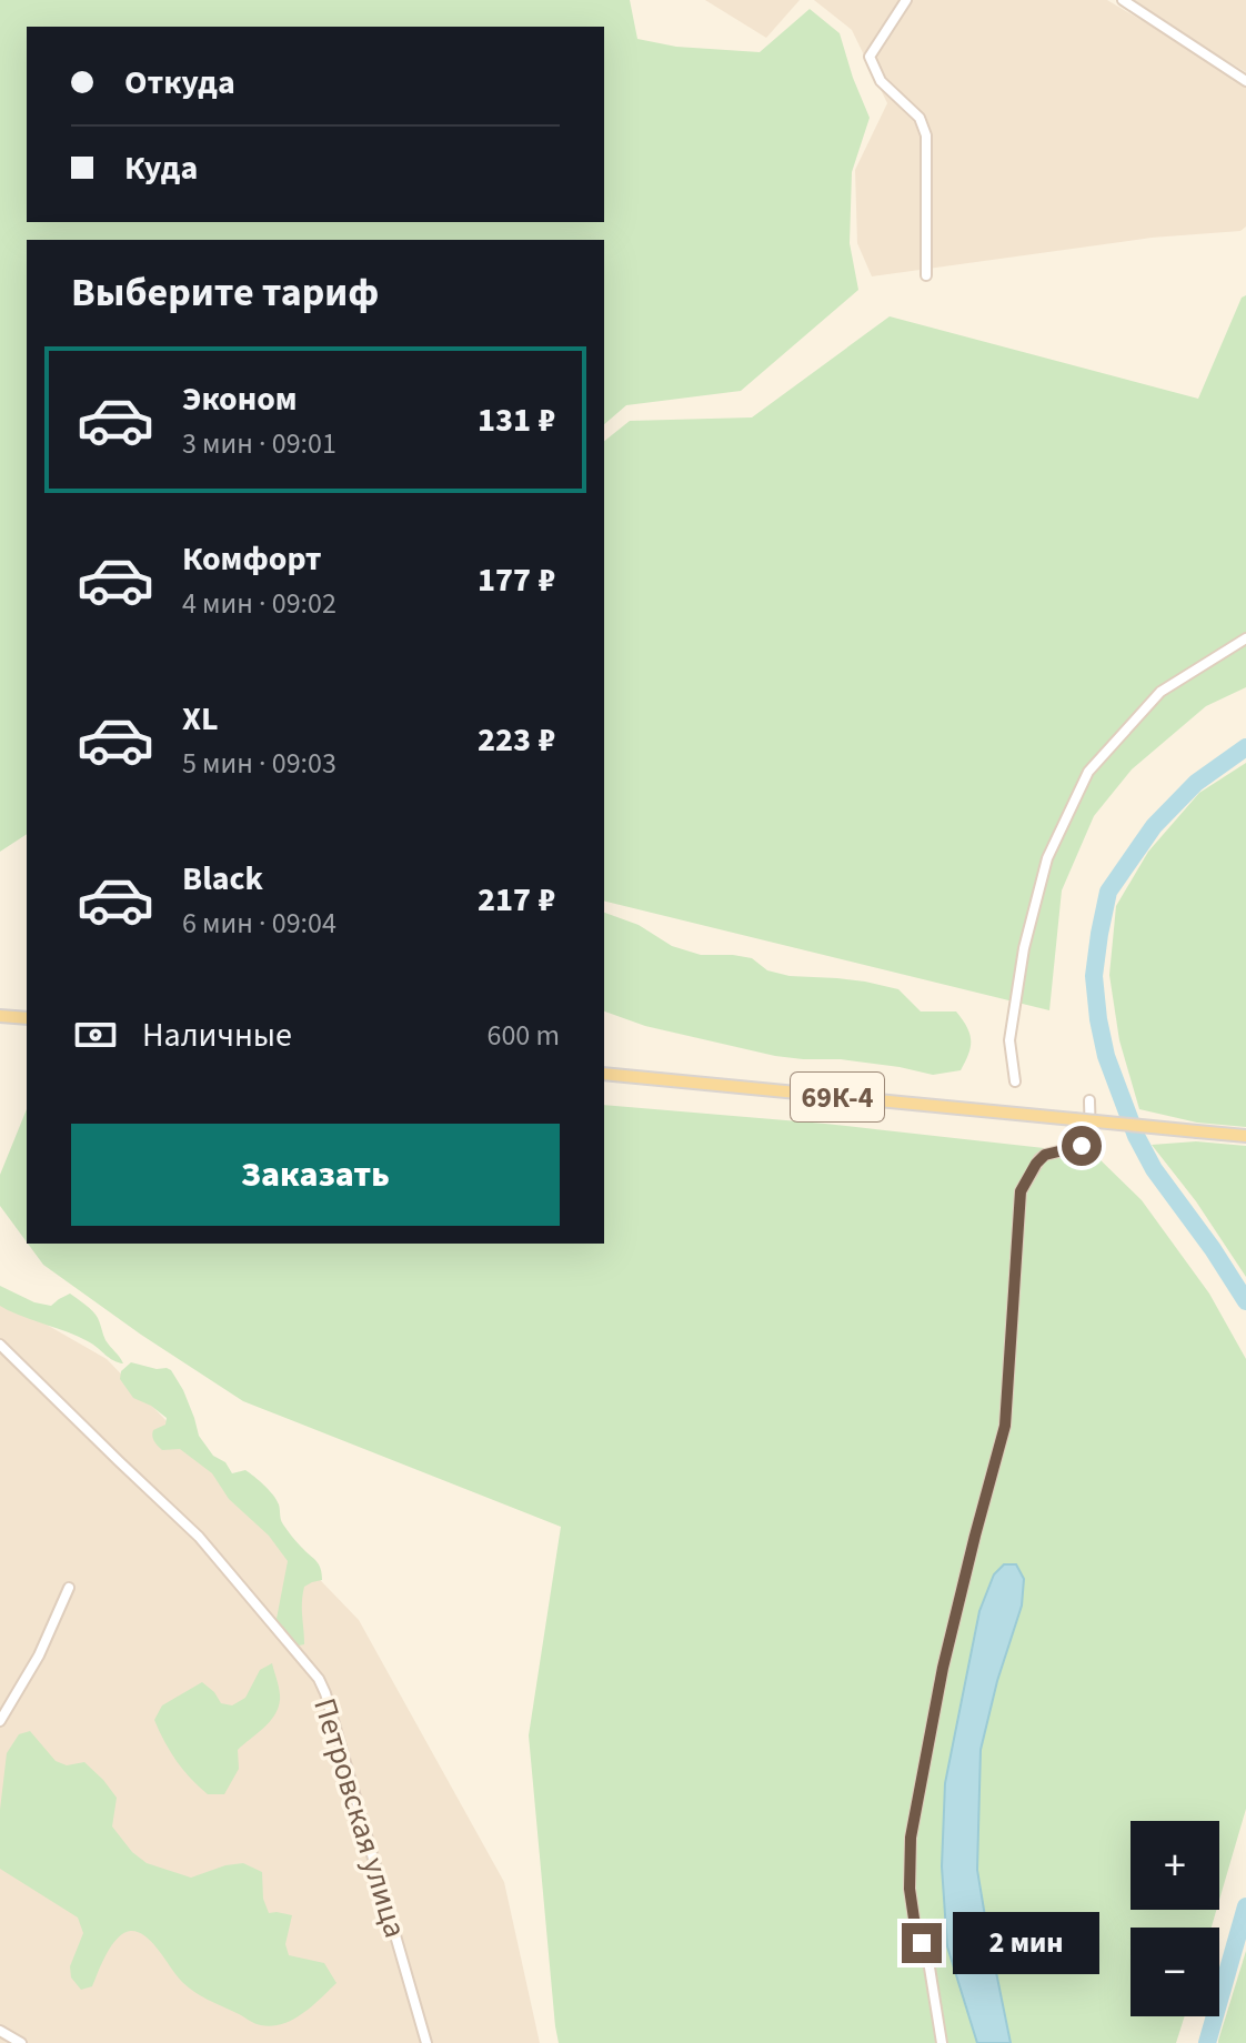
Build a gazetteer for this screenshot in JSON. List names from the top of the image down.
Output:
{
  "streets": {
    "main road": ["69К-4"],
    "street": ["Петровская улица"]
  },
  "page": {
    "banner": ["Откуда", "Куда"],
    "heading": "Выберите тариф",
    "list": [
      {
        "name": "Эконом",
        "note": "3 мин · 09:01",
        "value": "131 ₽"
      },
      {
        "name": "Комфорт",
        "note": "4 мин · 09:02",
        "value": "177 ₽"
      },
      {
        "name": "XL",
        "note": "5 мин · 09:03",
        "value": "223 ₽"
      },
      {
        "name": "Black",
        "note": "6 мин · 09:04",
        "value": "217 ₽"
      }
    ],
    "pay": ["Наличные", "600 m"],
    "buttons": "Заказать",
    "map_buttons": ["+", "−"],
    "bubble": "2 мин"
  }
}
